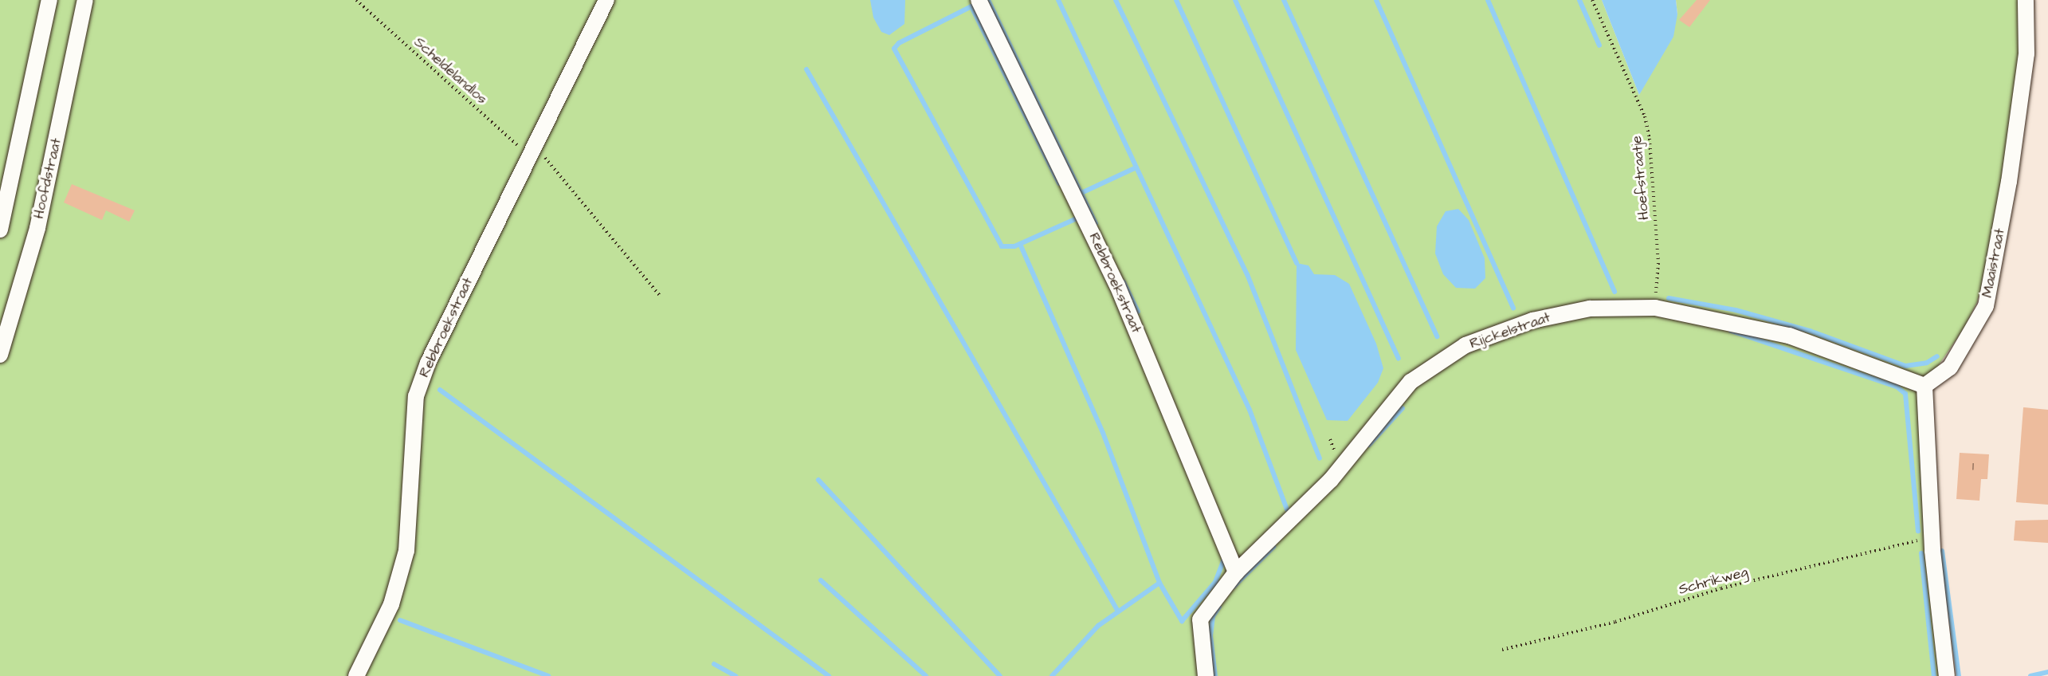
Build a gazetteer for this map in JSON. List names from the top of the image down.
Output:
{
  "streets": {
    "street": [
      "Hoofdstraat",
      "Maaistraat",
      "Rebbroekstraat",
      "Rijckelstraat"
    ],
    "path": ["Scheldelandlos", "Hoefstraatje", "Schrikweg"]
  },
  "crossings": [
    ["Scheldelandlos", "Rebbroekstraat"],
    ["Hoefstraatje", "Rijckelstraat"],
    ["Maaistraat", "Rijckelstraat"],
    ["Rebbroekstraat", "Rijckelstraat"]
  ],
  "house_numbers": ["1"]
}
